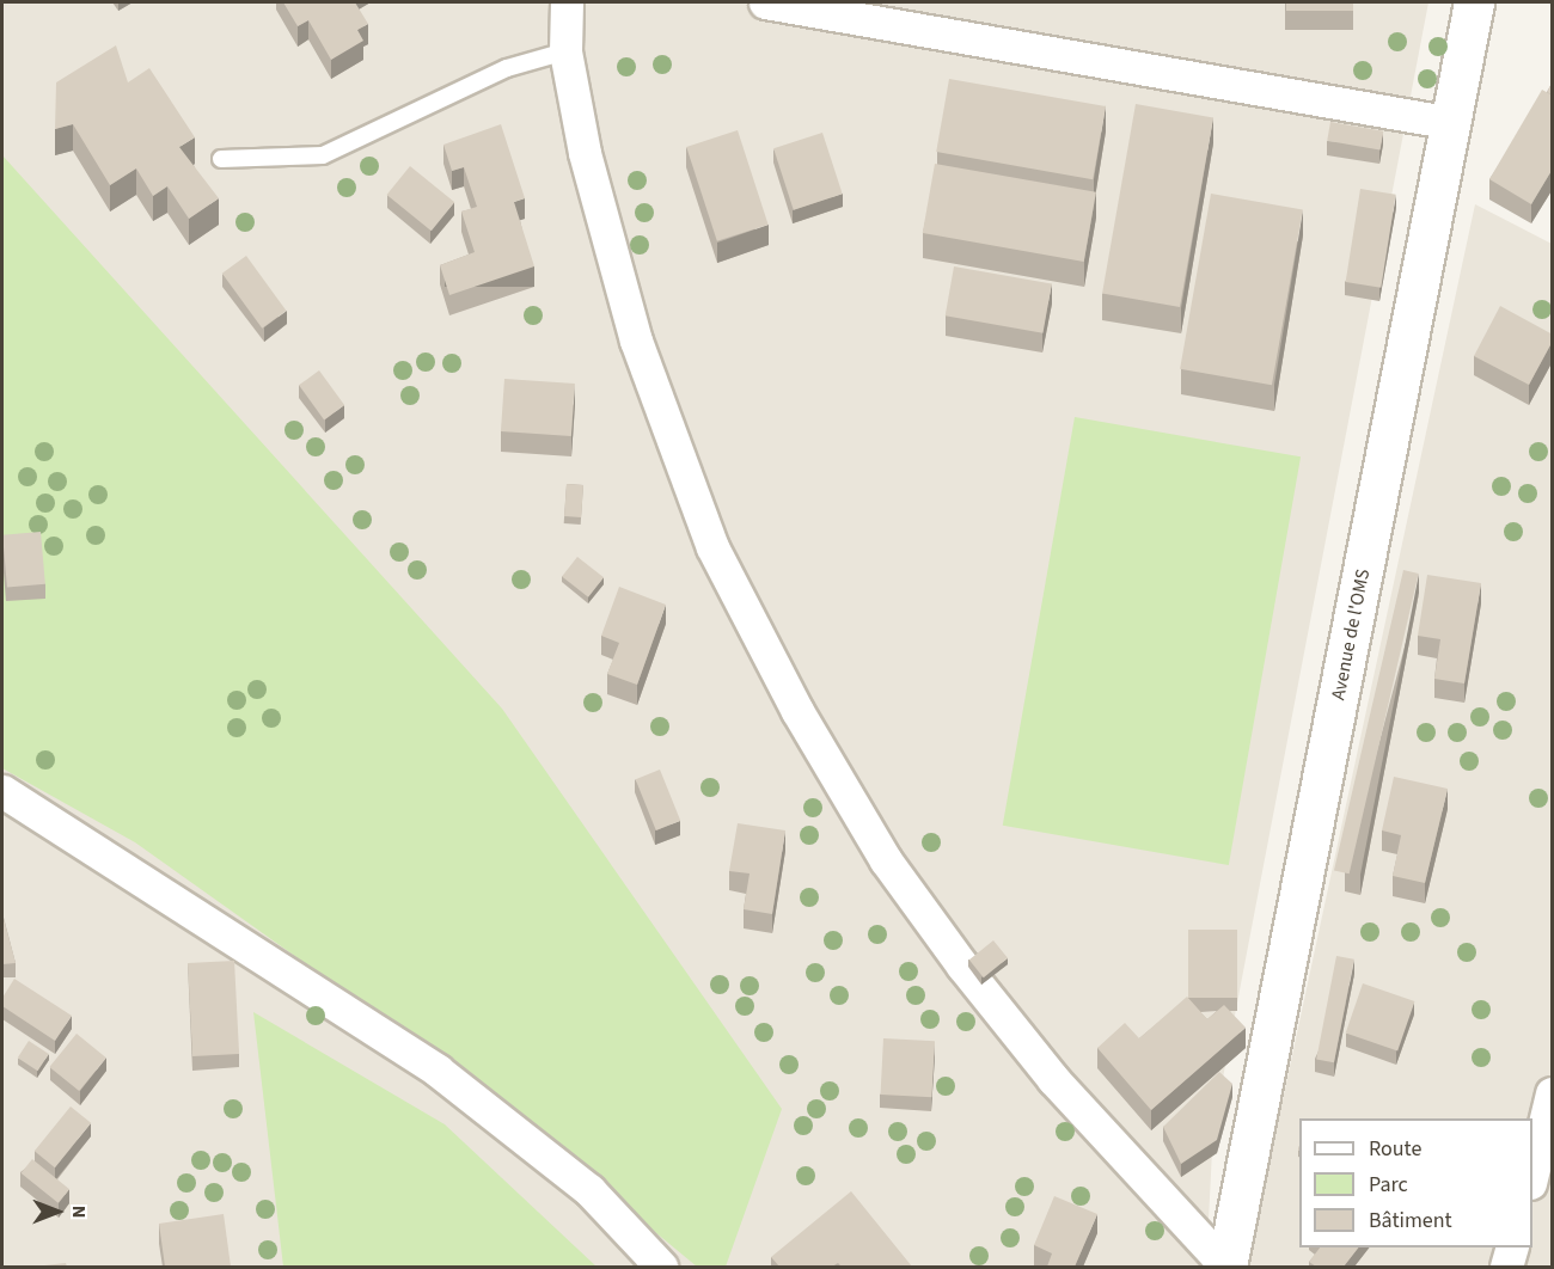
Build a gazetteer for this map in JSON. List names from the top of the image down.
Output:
{
  "streets": {
    "street": ["Avenue de l'OMS"]
  },
  "legend": ["Route", "Parc", "Bâtiment"],
  "north": "right"
}
